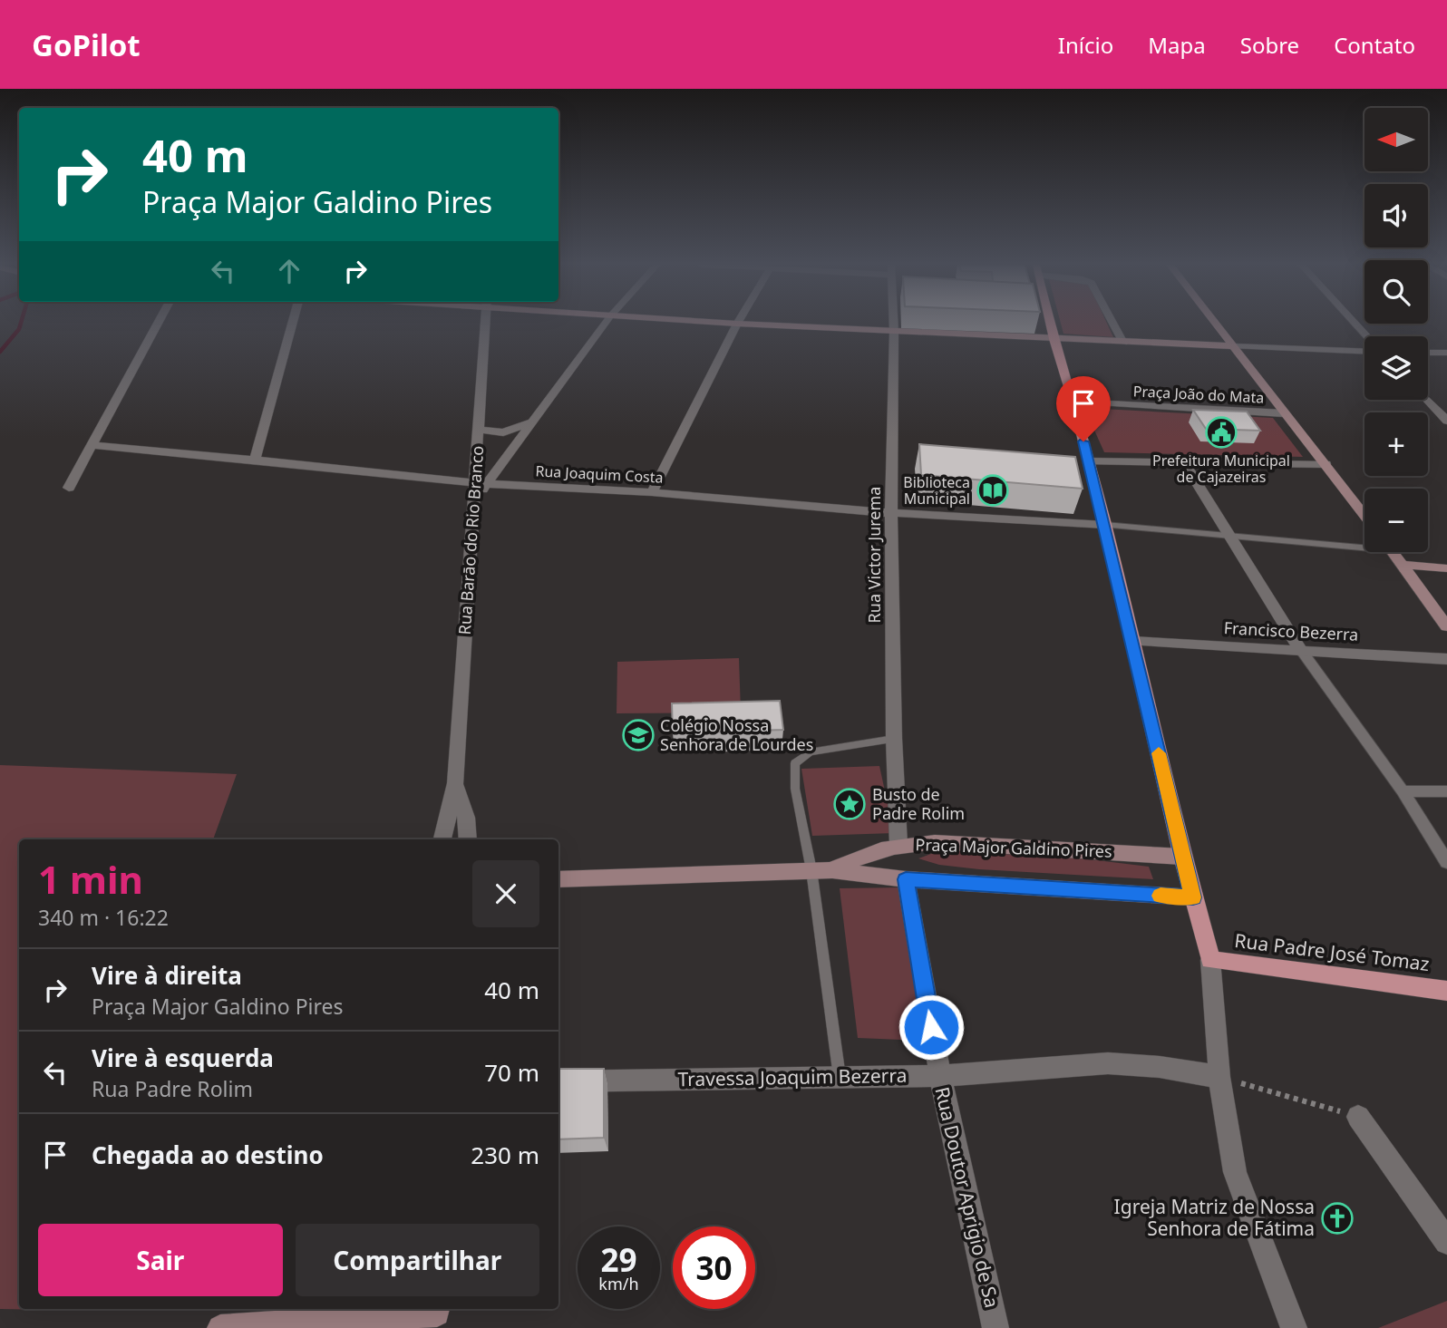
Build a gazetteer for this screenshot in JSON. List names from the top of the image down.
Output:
{
  "streets": {
    "main road": ["Praça Major Galdino Pires", "Rua Padre José Tomaz"],
    "street": [
      "Praça João do Mata",
      "Rua Joaquim Costa",
      "Rua Barāo do Rio Branco",
      "Rua Victor Jurema",
      "Francisco Bezerra",
      "Travessa Joaquim Bezerra",
      "Rua Doutor Aprigio de Sa"
    ]
  },
  "crossings": [
    ["Rua Joaquim Costa", "Rua Barāo do Rio Branco"],
    ["Rua Joaquim Costa", "Rua Victor Jurema"],
    ["Rua Victor Jurema", "Praça Major Galdino Pires"],
    ["Travessa Joaquim Bezerra", "Rua Doutor Aprigio de Sa"]
  ],
  "places": {
    "public building": ["Prefeitura Municipal de Cajazeiras"],
    "library": ["Biblioteca Municipal"],
    "school or university": ["Colégio Nossa Senhora de Lourdes"],
    "place": ["Busto de Padre Rolim"],
    "church": ["Igreja Matriz de Nossa Senhora de Fátima"]
  },
  "north": "left",
  "page": {
    "header": "GoPilot",
    "nav": [
      "Início",
      "Mapa",
      "Sobre",
      "Contato"
    ],
    "map_buttons": ["+", "−"],
    "turn": ["40 m", "Praça Major Galdino Pires"],
    "heading": ["1 min", "340 m · 16:22"],
    "list": [
      {
        "name": "Vire à direita",
        "note": "Praça Major Galdino Pires",
        "value": "40 m"
      },
      {
        "name": "Vire à esquerda",
        "note": "Rua Padre Rolim",
        "value": "70 m"
      },
      {
        "name": "Chegada ao destino",
        "value": "230 m"
      }
    ],
    "buttons": ["Sair", "Compartilhar"],
    "speed": "29 km/h",
    "limit": "30"
  }
}
